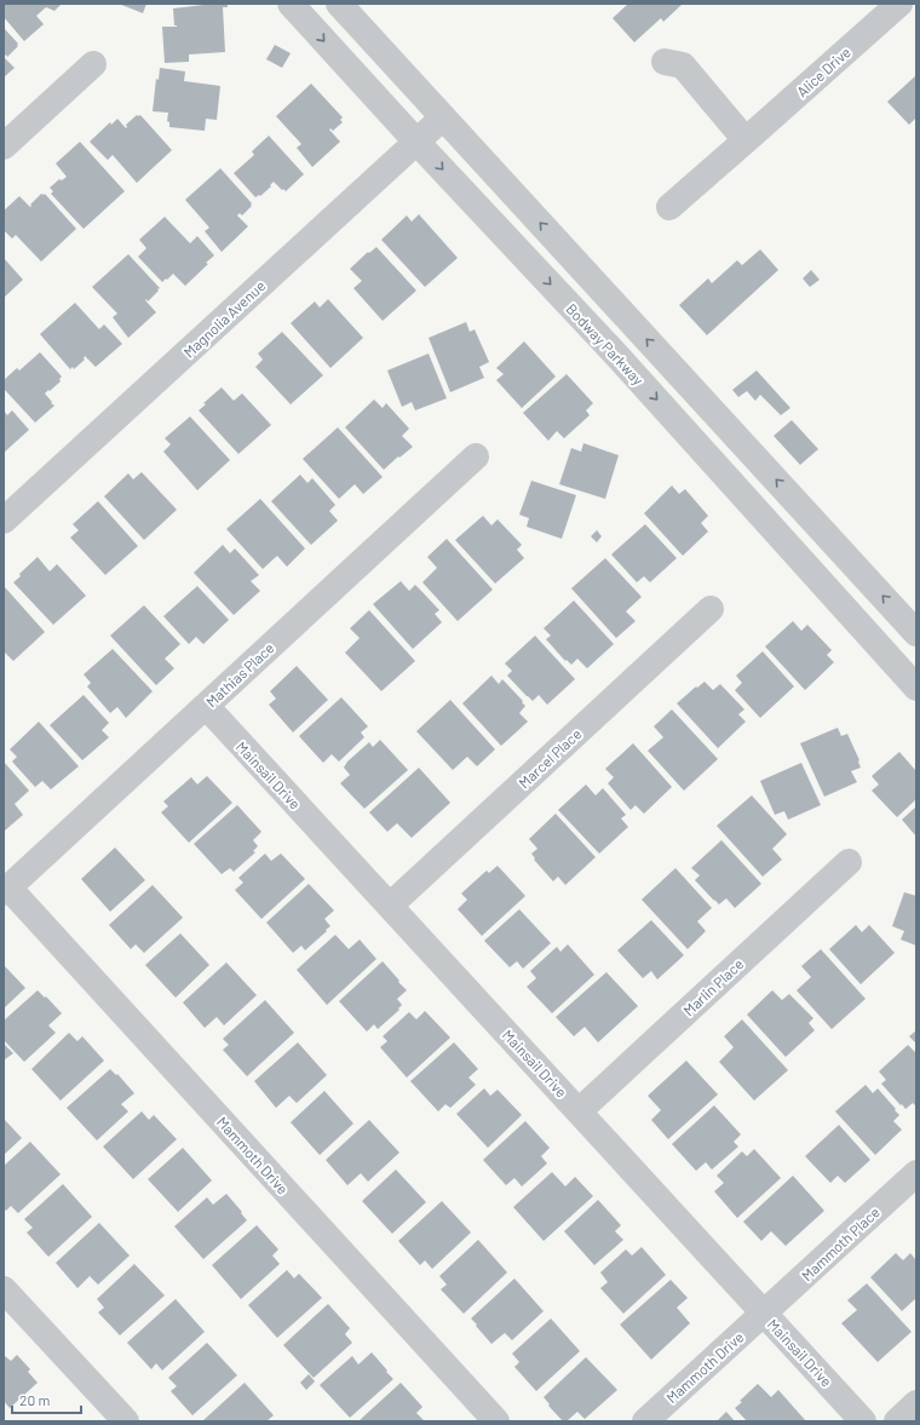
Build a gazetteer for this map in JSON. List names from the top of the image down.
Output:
{
  "streets": {
    "street": [
      "Alice Drive",
      "Magnolia Avenue",
      "Bodway Parkway",
      "Mathias Place",
      "Marcel Place",
      "Mainsail Drive",
      "Marlin Place",
      "Mammoth Drive",
      "Mammoth Place"
    ]
  },
  "crossings": [
    ["Magnolia Avenue", "Bodway Parkway"],
    ["Mathias Place", "Mainsail Drive"],
    ["Mathias Place", "Mammoth Drive"],
    ["Marcel Place", "Mainsail Drive"],
    ["Mainsail Drive", "Marlin Place"],
    ["Mainsail Drive", "Mammoth Drive"],
    ["Mainsail Drive", "Mammoth Place"],
    ["Mammoth Drive", "Mammoth Place"]
  ],
  "scale_bar": "20 m"
}
